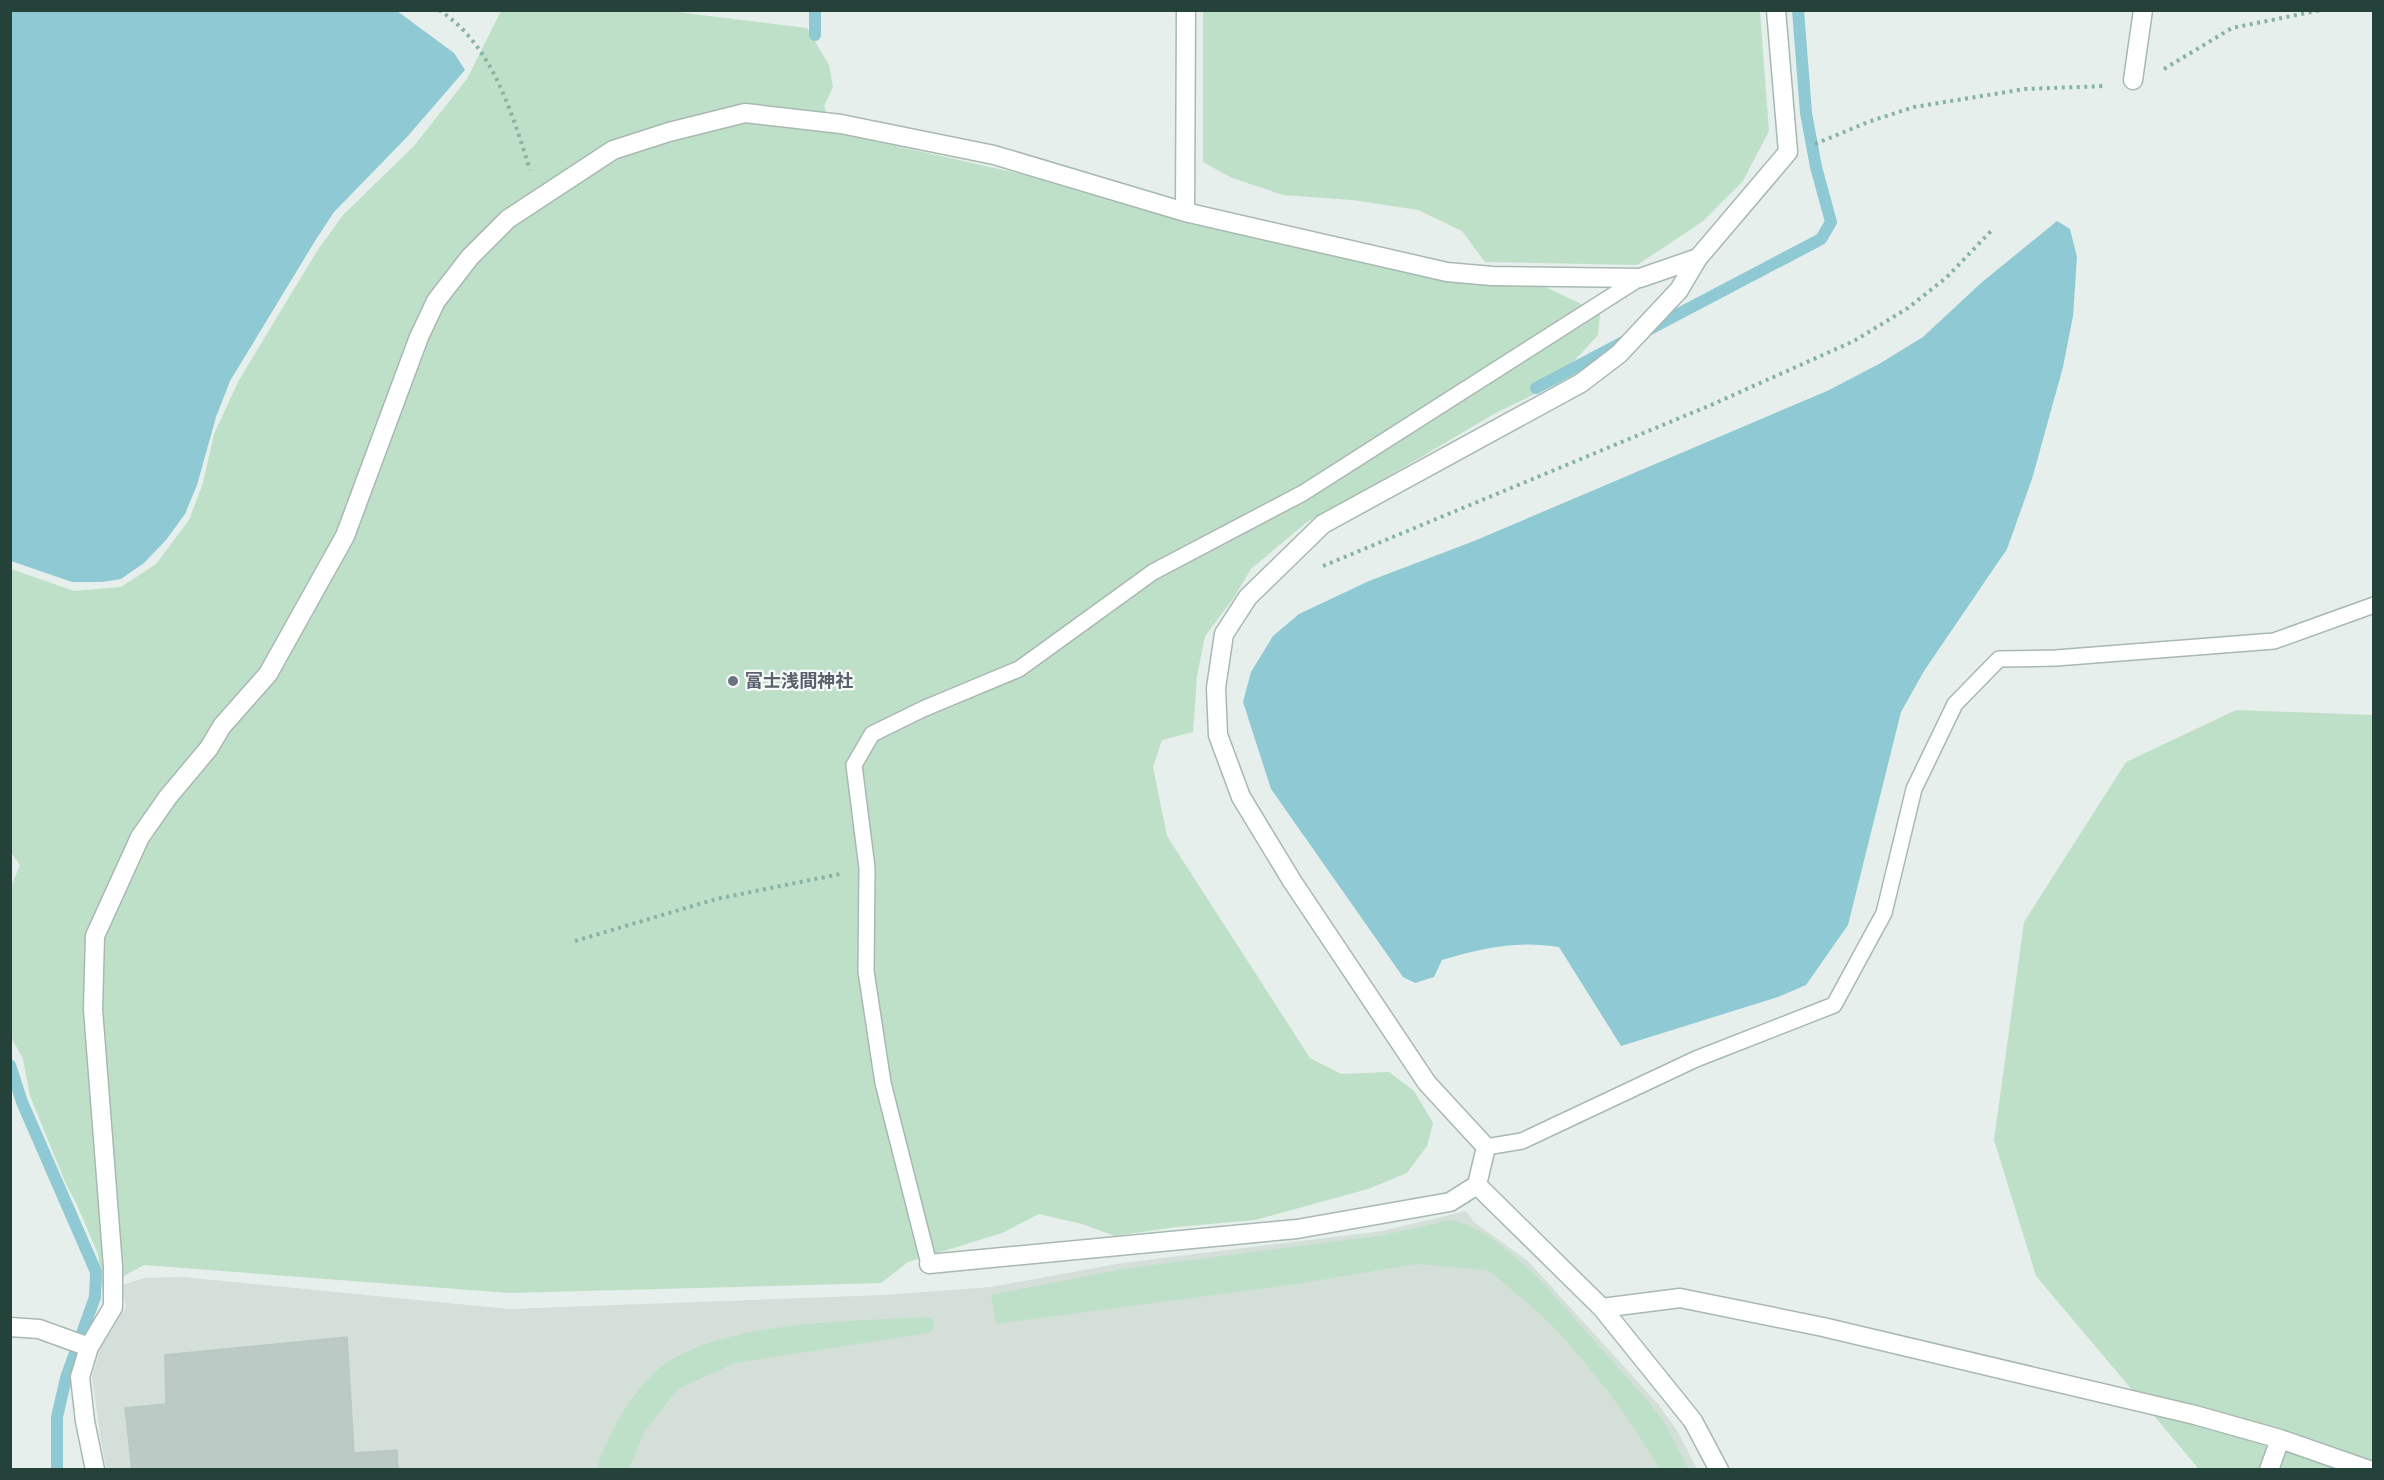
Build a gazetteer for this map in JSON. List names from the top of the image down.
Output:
{
  "places": ["富士浅間神社"]
}
